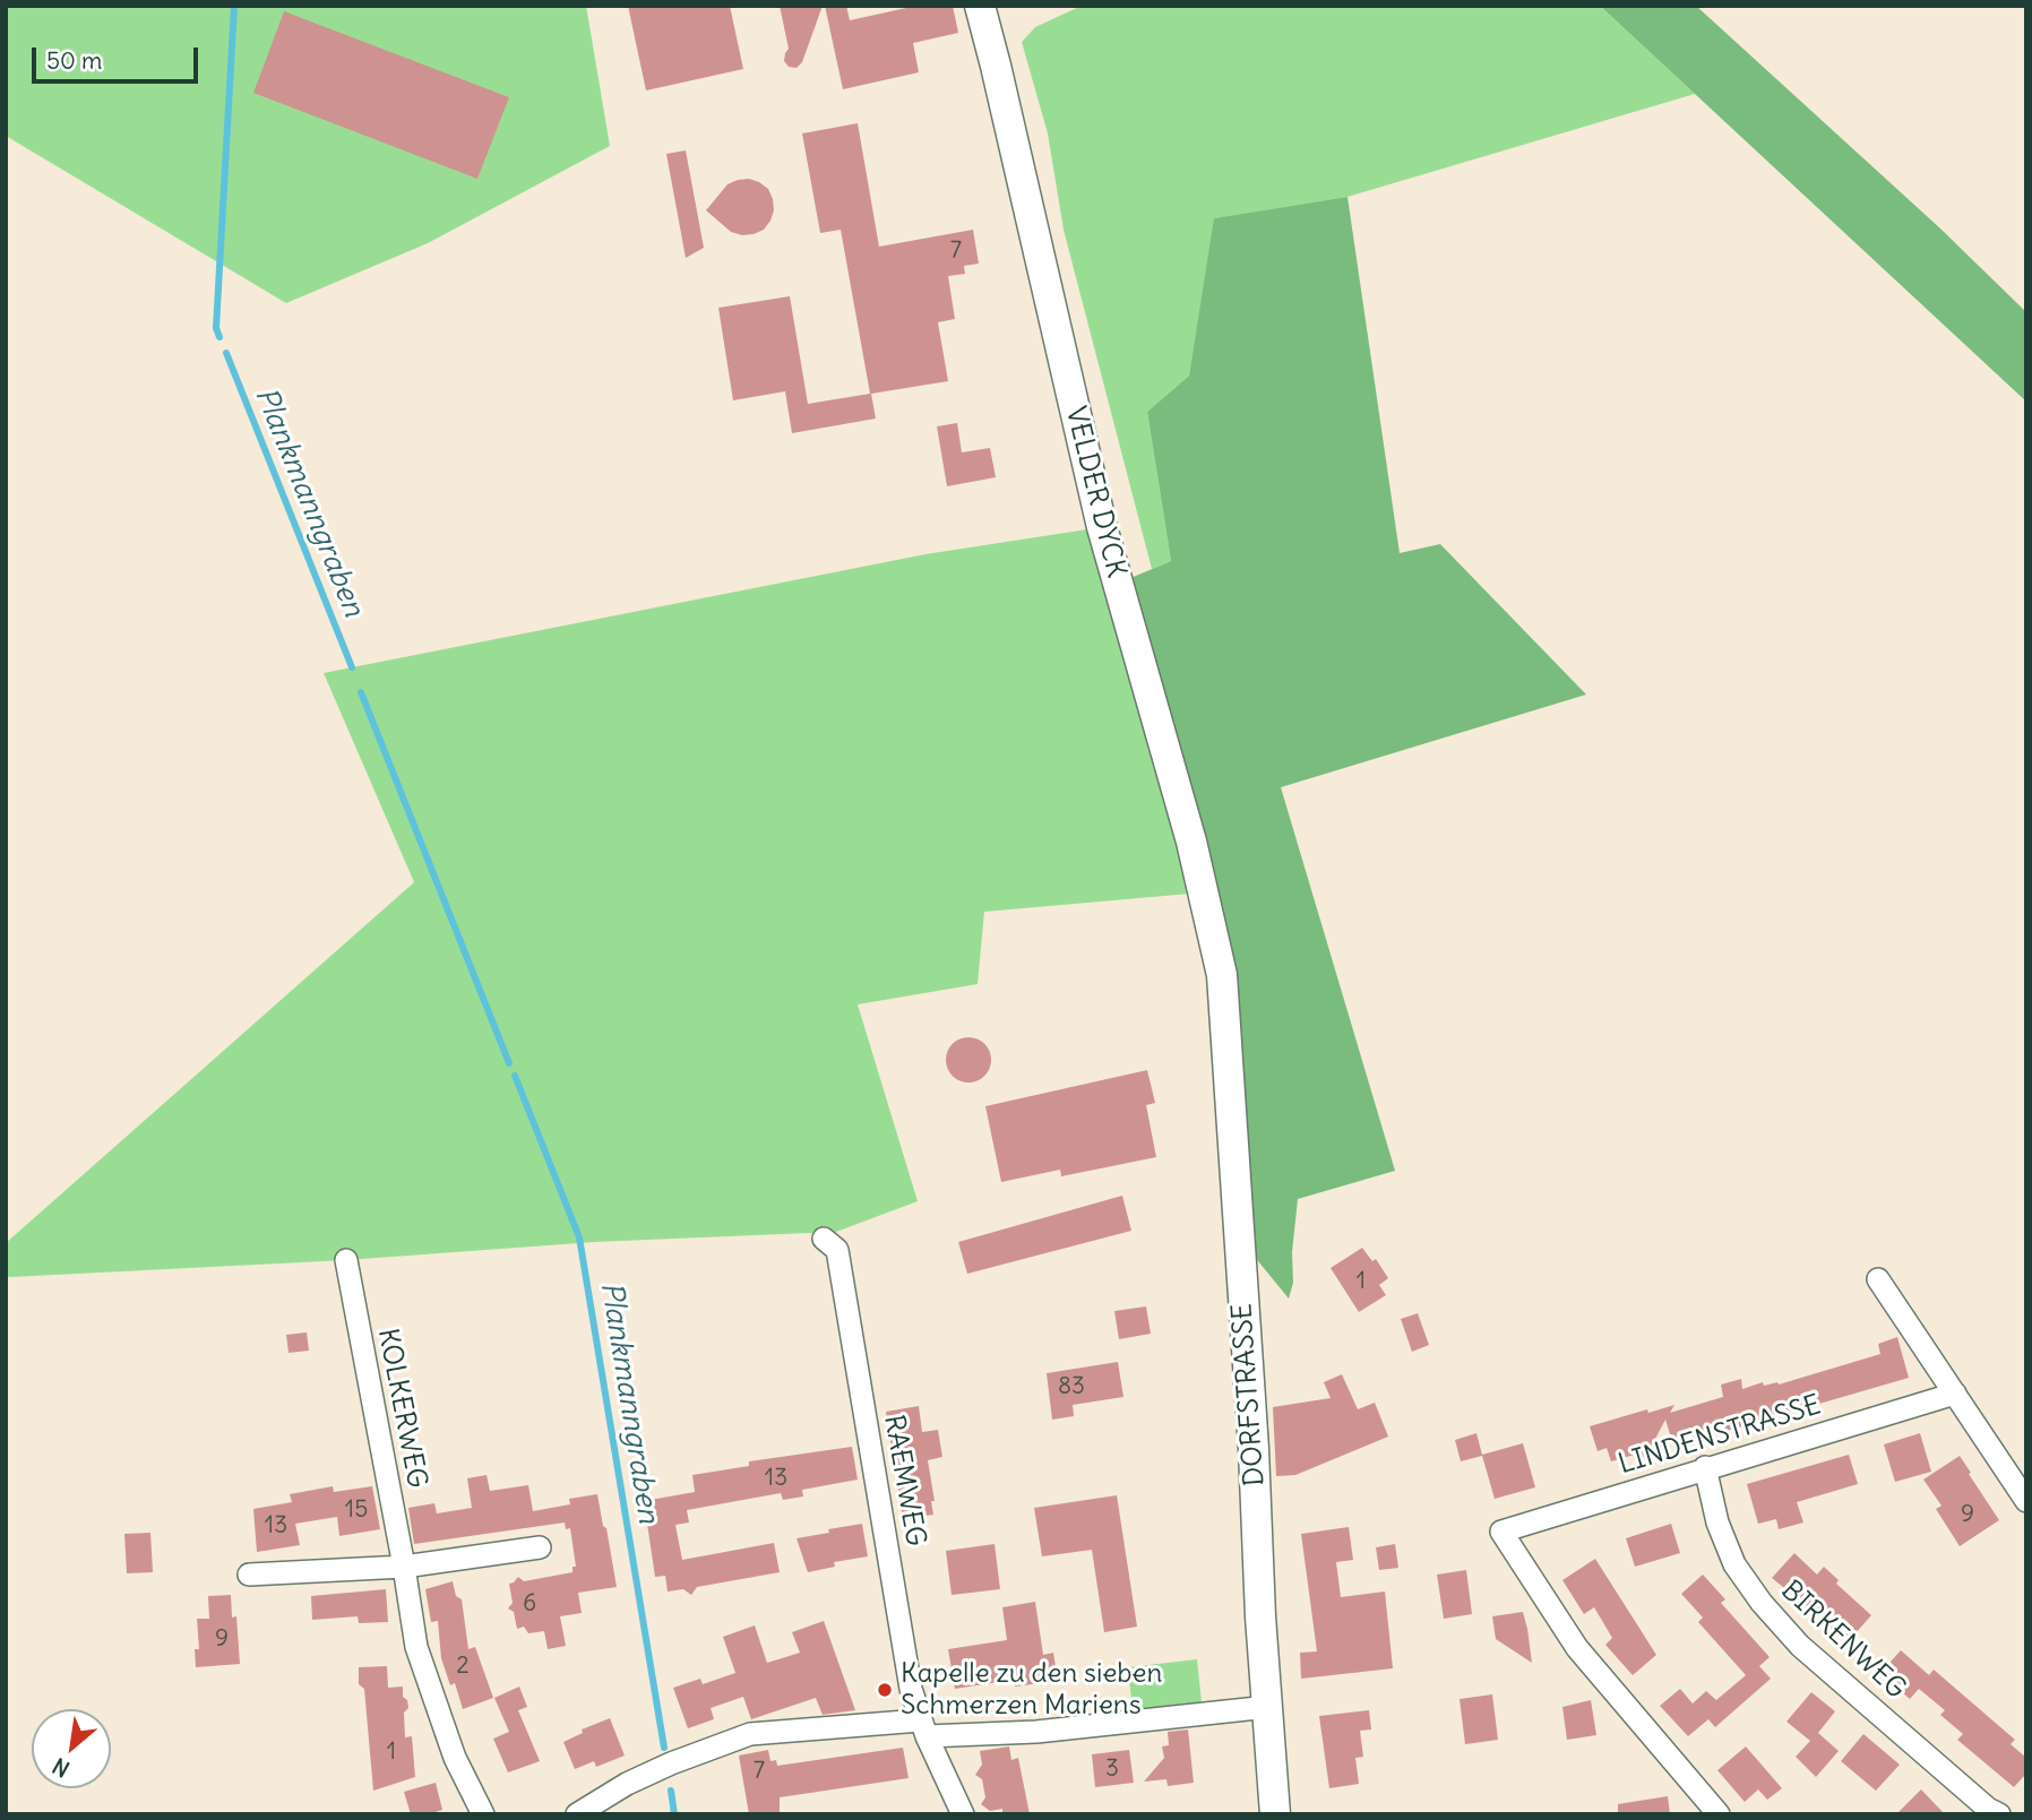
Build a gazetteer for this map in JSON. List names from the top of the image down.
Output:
{
  "streets": {
    "main road": ["VELDER DYCK", "DORFSTRASSE"],
    "street": [
      "KOLKERWEG",
      "LINDENSTRASSE",
      "RAEMWEG",
      "BIRKENWEG"
    ]
  },
  "crossings": [
    ["VELDER DYCK", "DORFSTRASSE"],
    ["LINDENSTRASSE", "BIRKENWEG"]
  ],
  "water": ["Plankmanngraben"],
  "places": ["Kapelle zu den sieben Schmerzen Mariens"],
  "house_numbers": [
    "7",
    "1",
    "83",
    "13",
    "15",
    "9",
    "13",
    "6",
    "9",
    "2",
    "1",
    "3",
    "7"
  ],
  "scale_bar": "50 m",
  "north": "bottom left"
}
